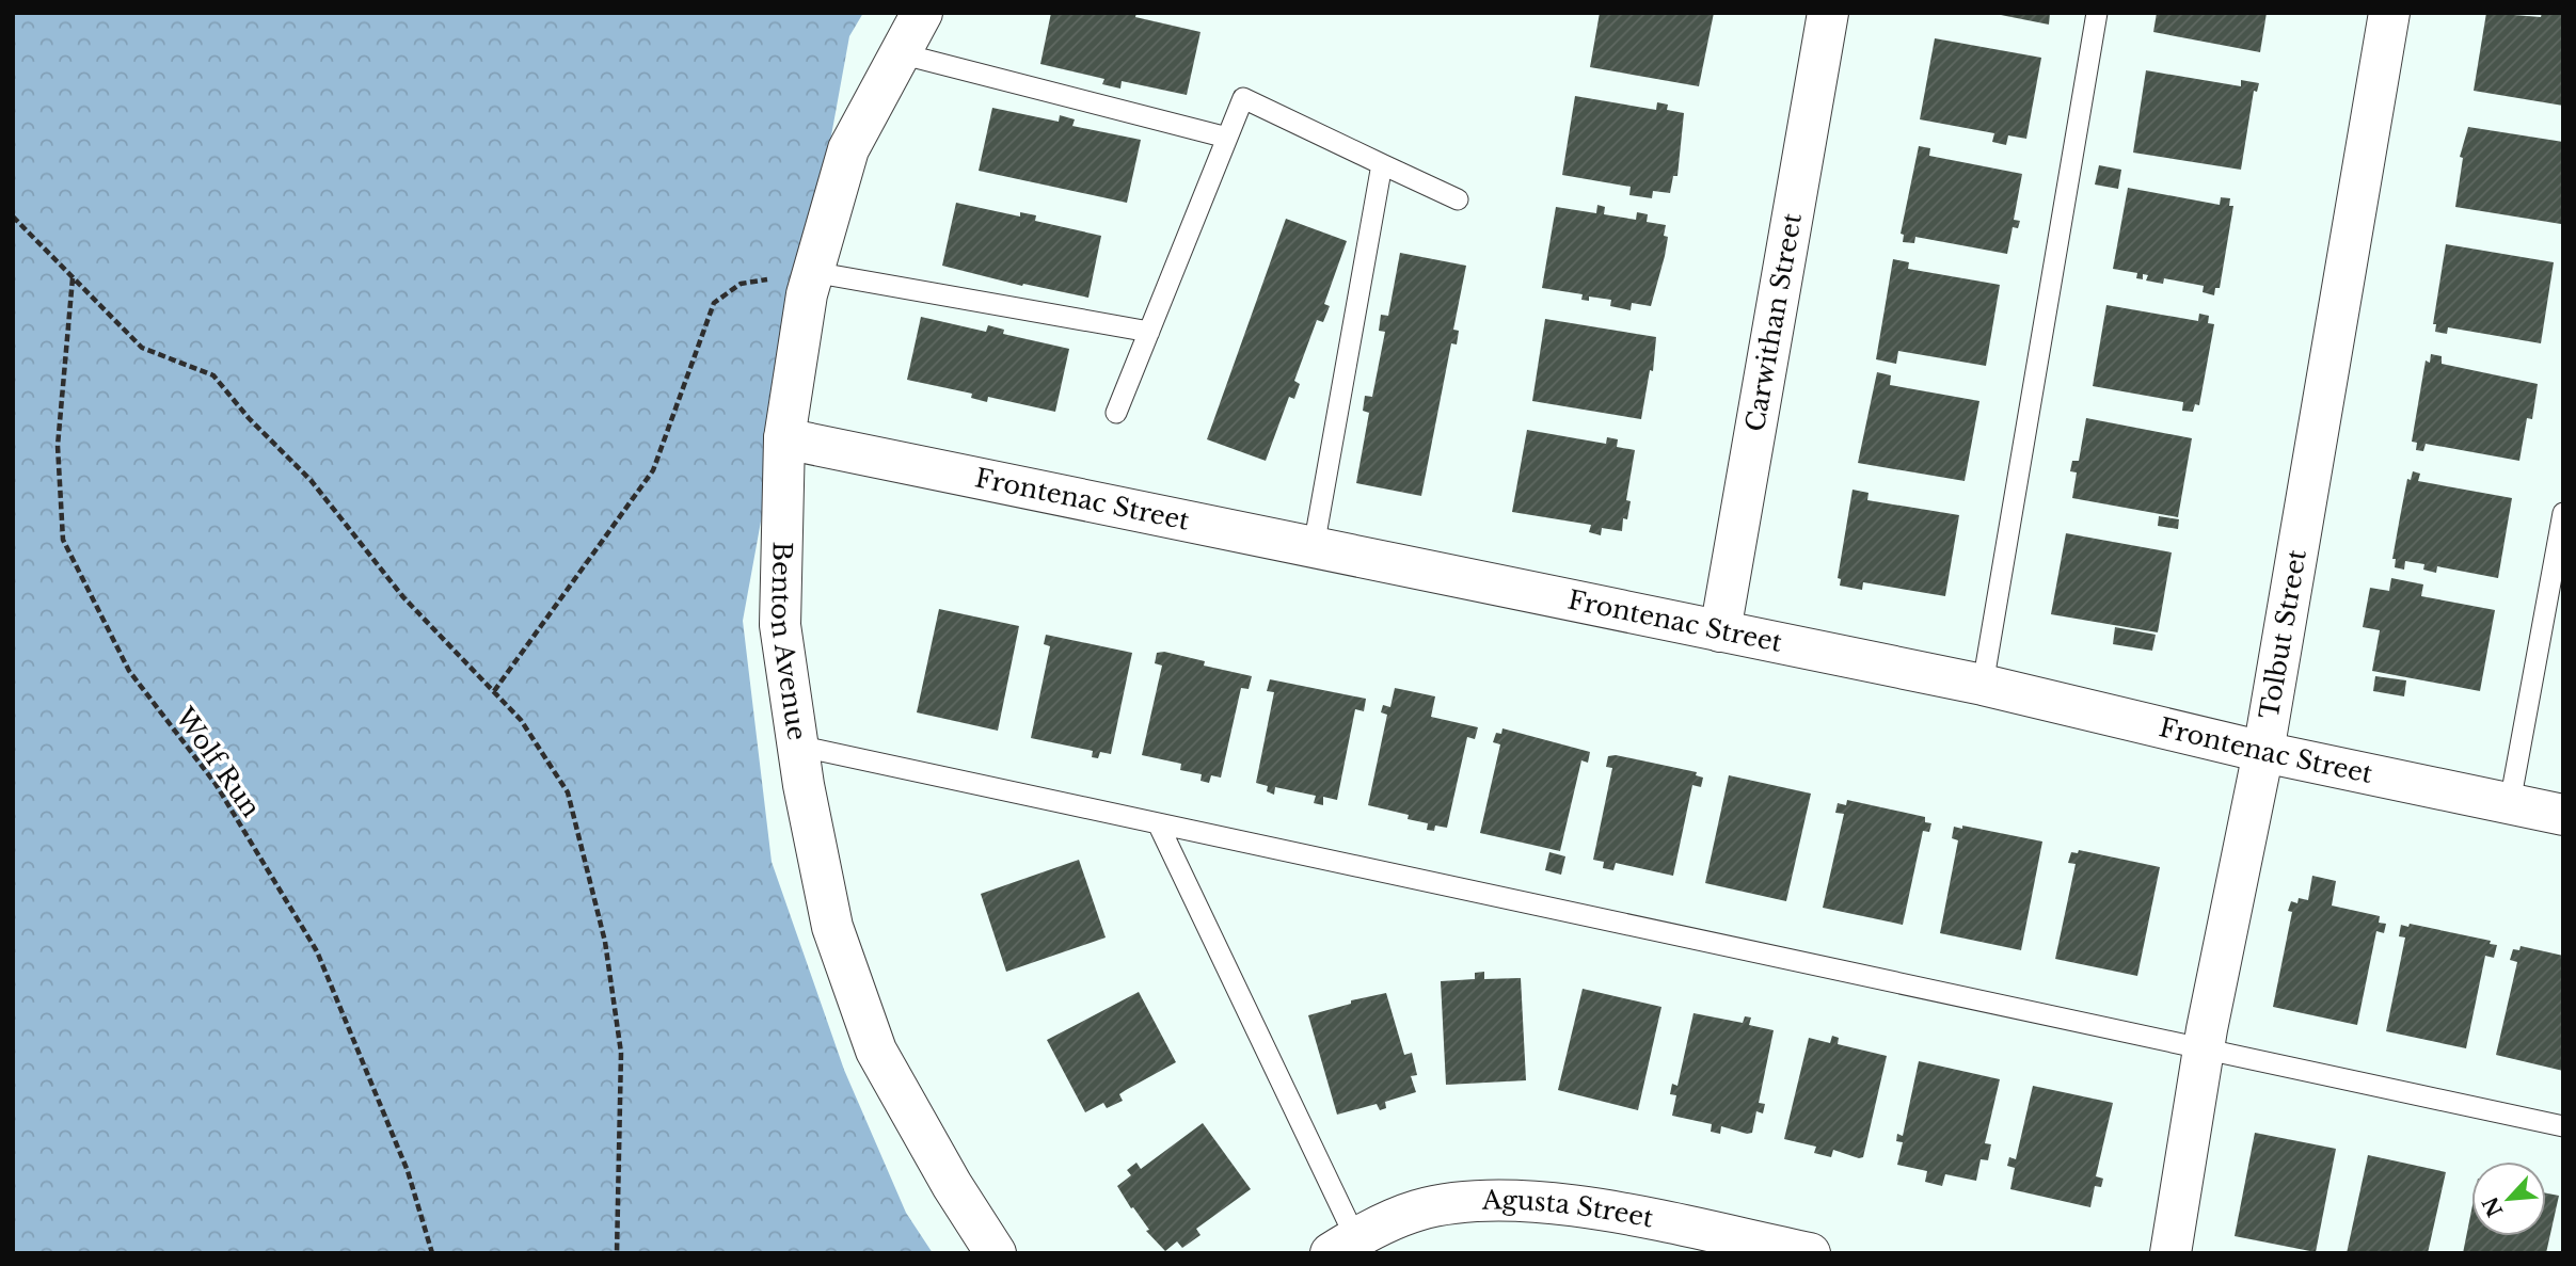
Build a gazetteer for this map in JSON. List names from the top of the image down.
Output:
{
  "streets": {
    "street": [
      "Carwithan Street",
      "Frontenac Street",
      "Tolbut Street",
      "Benton Avenue",
      "Agusta Street"
    ],
    "path": ["Wolf Run"]
  },
  "crossings": [
    ["Carwithan Street", "Frontenac Street"],
    ["Frontenac Street", "Tolbut Street"],
    ["Frontenac Street", "Benton Avenue"]
  ],
  "north": "bottom left"
}
